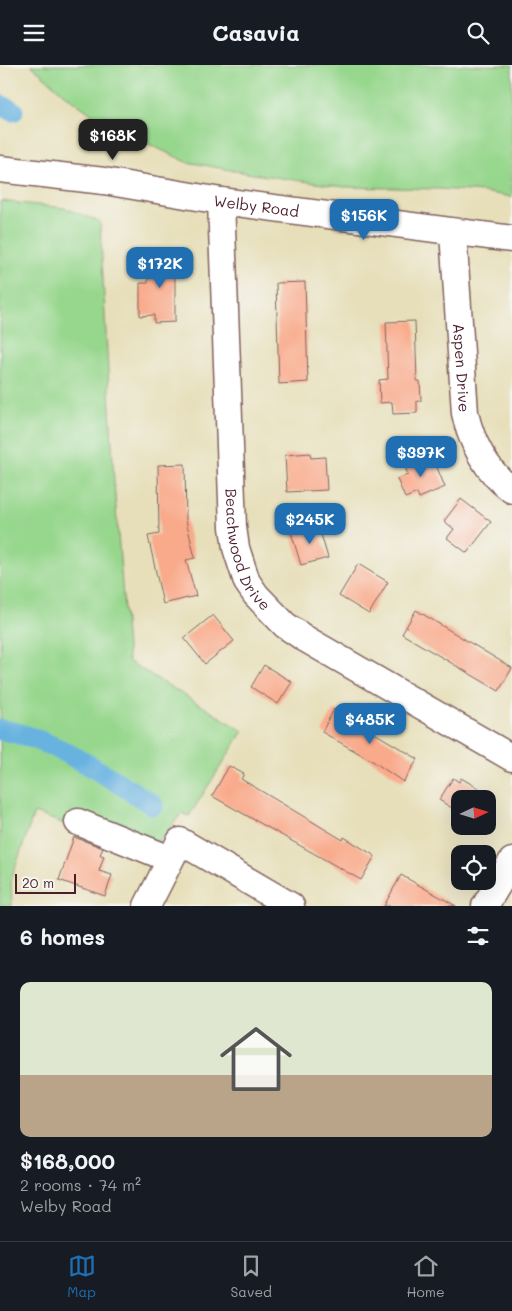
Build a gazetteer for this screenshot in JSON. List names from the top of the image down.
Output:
{
  "streets": {
    "street": ["Welby Road", "Aspen Drive", "Beachwood Drive"]
  },
  "crossings": [
    ["Welby Road", "Aspen Drive"],
    ["Welby Road", "Beachwood Drive"]
  ],
  "scale_bar": "20 m",
  "north": "right",
  "page": {
    "header": "Casavia",
    "price": [
      "$168K",
      "$156K",
      "$172K",
      "$397K",
      "$245K",
      "$485K"
    ],
    "scale": "20 m",
    "heading": "6 homes",
    "list": [
      {
        "name": "$168,000",
        "note": "2 rooms · 74 m² · Welby Road"
      }
    ],
    "tabs": ["Map", "Saved", "Home"]
  }
}
